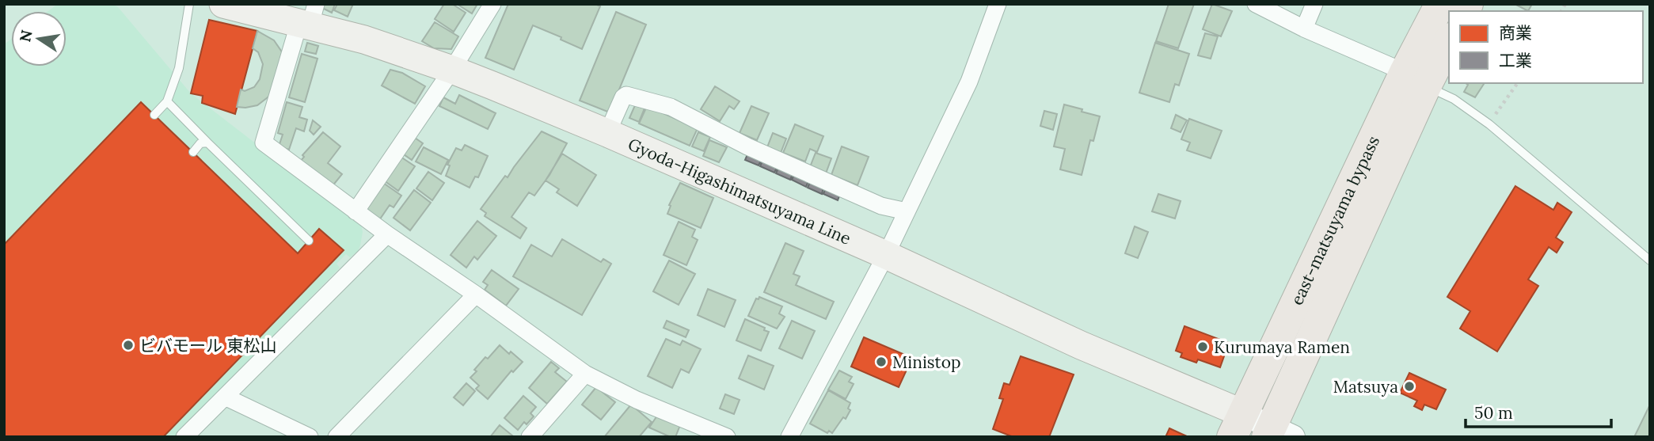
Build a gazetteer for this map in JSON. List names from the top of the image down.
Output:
{
  "streets": {
    "highway": ["east-matsuyama bypass"],
    "main road": ["Gyoda-Higashimatsuyama Line"]
  },
  "crossings": [
    ["Gyoda-Higashimatsuyama Line", "east-matsuyama bypass"]
  ],
  "places": [
    "ビバモール 東松山",
    "Kurumaya Ramen",
    "Ministop",
    "Matsuya"
  ],
  "legend": ["商業", "工業"],
  "scale_bar": "50 m",
  "north": "left"
}
